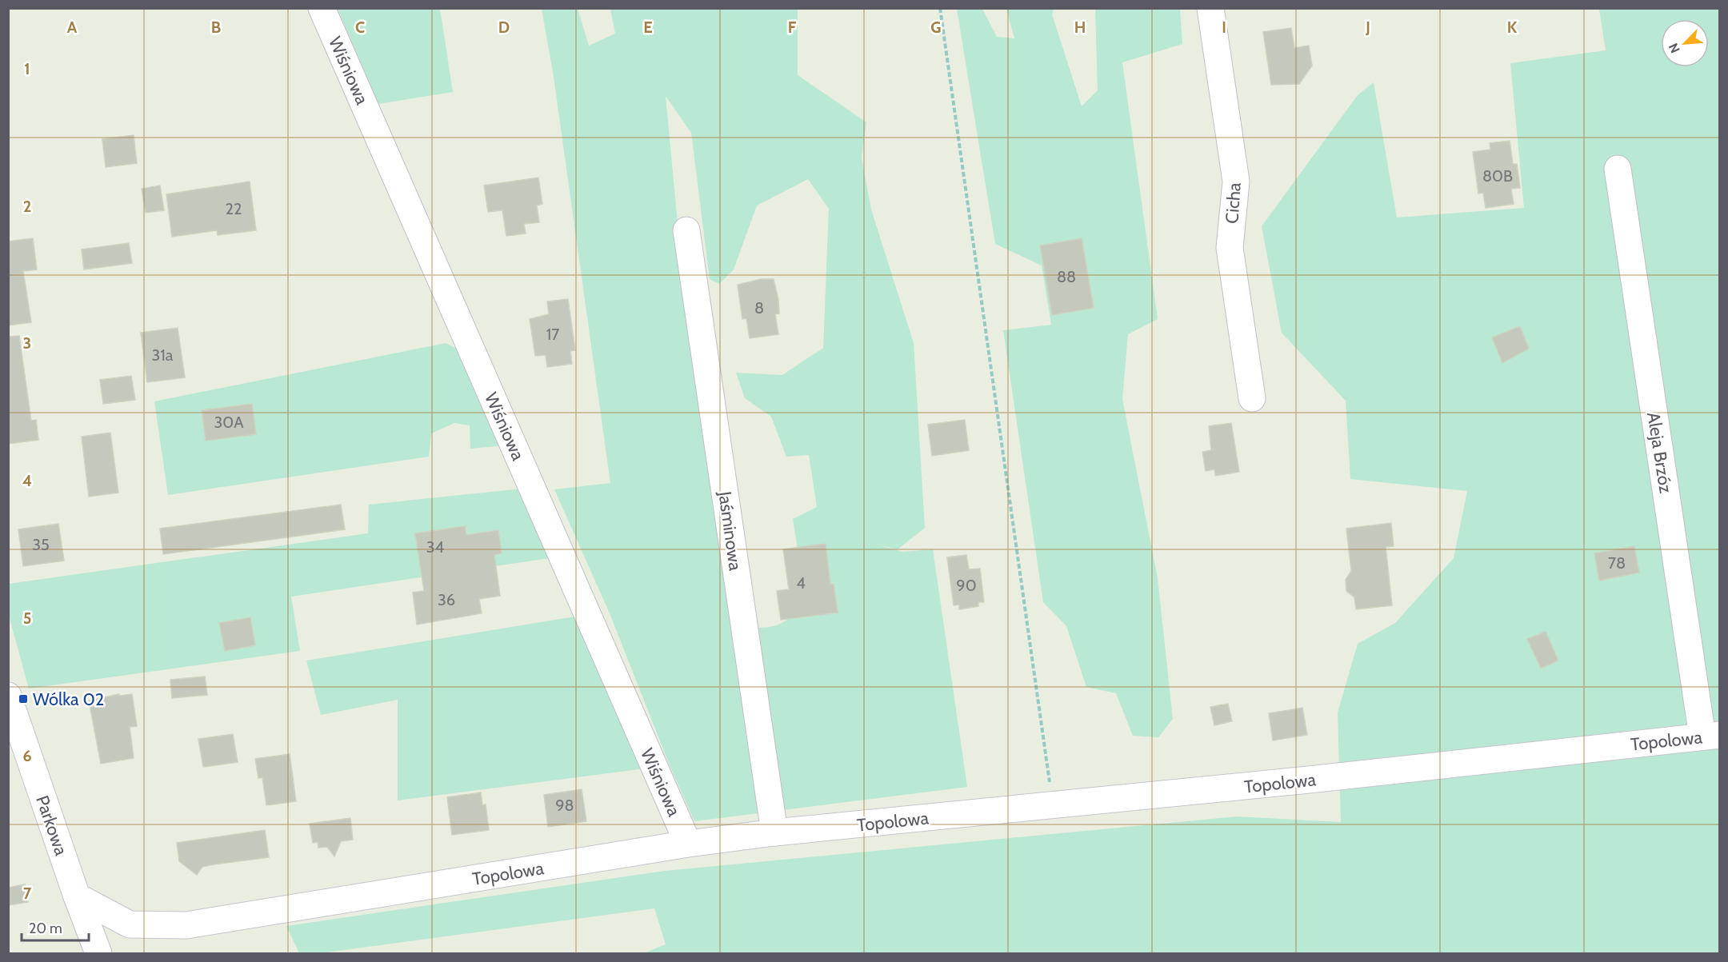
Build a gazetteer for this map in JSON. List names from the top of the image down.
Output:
{
  "streets": {
    "street": [
      "Wiśniowa",
      "Cicha",
      "Aleja Brzóz",
      "Jaśminowa",
      "Topolowa",
      "Parkowa"
    ]
  },
  "crossings": [
    ["Wiśniowa", "Topolowa"],
    ["Aleja Brzóz", "Topolowa"],
    ["Jaśminowa", "Topolowa"],
    ["Topolowa", "Parkowa"]
  ],
  "places": {
    "transit": ["Wólka 02"]
  },
  "house_numbers": [
    "80B",
    "22",
    "88",
    "8",
    "17",
    "31a",
    "30A",
    "35",
    "34",
    "78",
    "4",
    "90",
    "36",
    "98"
  ],
  "scale_bar": "20 m",
  "north": "bottom left",
  "grid": {
    "columns": [
      "A",
      "B",
      "C",
      "D",
      "E",
      "F",
      "G",
      "H",
      "I",
      "J",
      "K"
    ],
    "rows": [
      "1",
      "2",
      "3",
      "4",
      "5",
      "6",
      "7"
    ]
  }
}
